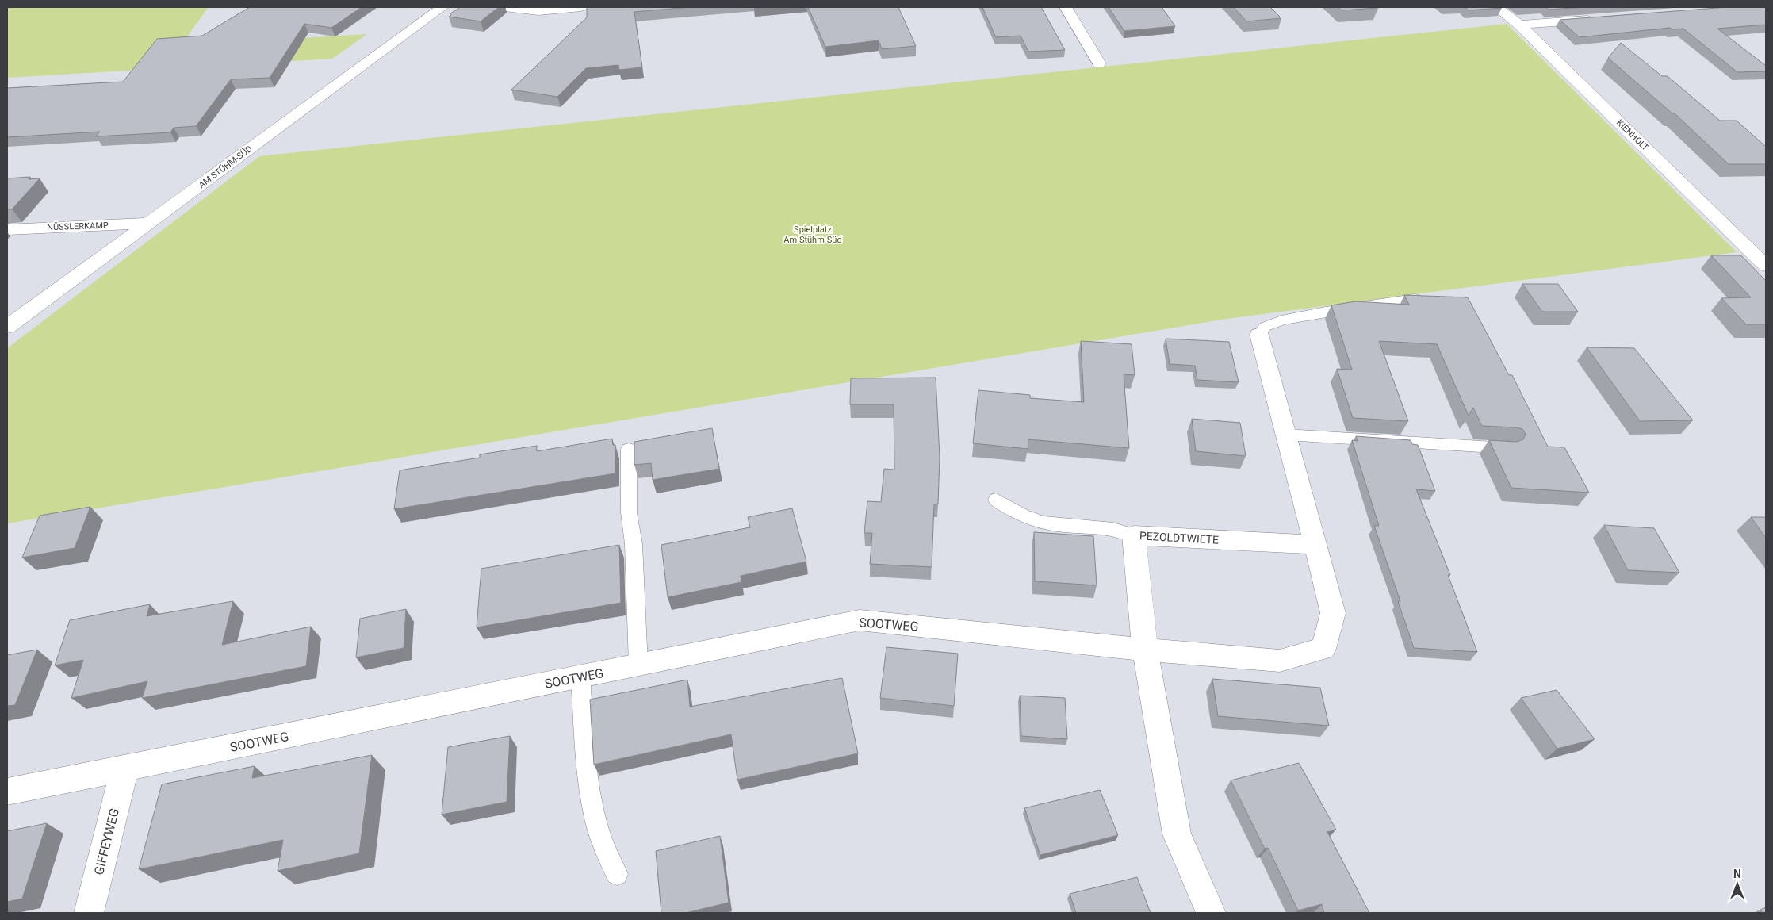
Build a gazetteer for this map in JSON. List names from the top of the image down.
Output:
{
  "streets": {
    "street": [
      "KIENHOLT",
      "AM STÜHM-SÜD",
      "NÜSSLERKAMP",
      "PEZOLDTWIETE",
      "SOOTWEG",
      "GIFFEYWEG"
    ]
  },
  "crossings": [
    ["AM STÜHM-SÜD", "NÜSSLERKAMP"],
    ["PEZOLDTWIETE", "SOOTWEG"],
    ["SOOTWEG", "GIFFEYWEG"]
  ],
  "parks": ["Spielplatz Am Stühm-Süd"],
  "north": "top"
}
